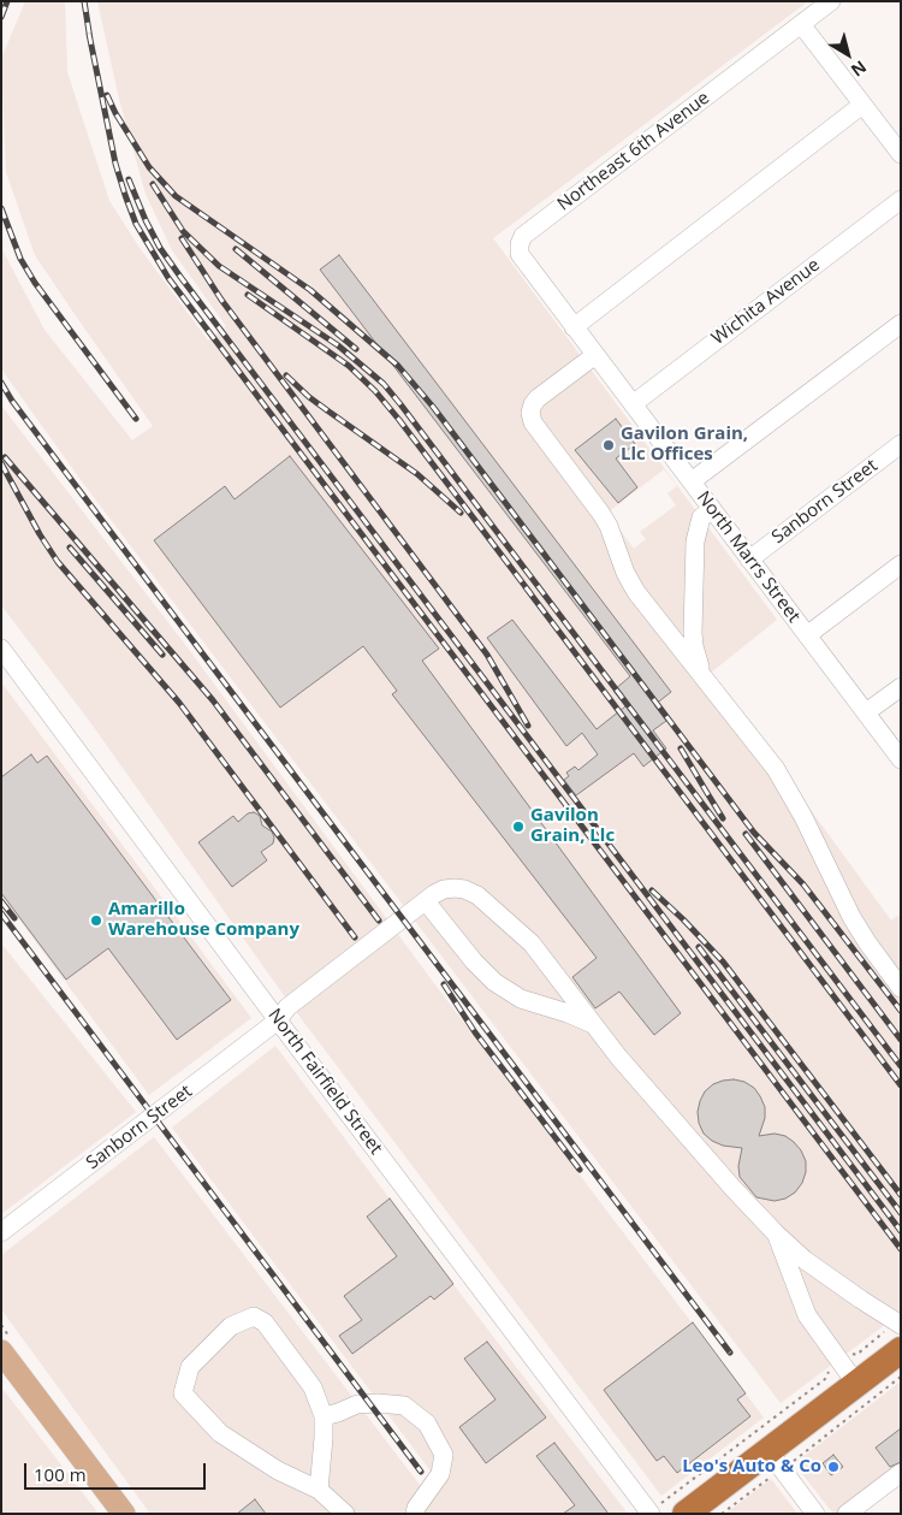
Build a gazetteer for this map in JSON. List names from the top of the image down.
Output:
{
  "streets": {
    "street": [
      "Northeast 6th Avenue",
      "Wichita Avenue",
      "Sanborn Street",
      "North Marrs Street",
      "North Fairfield Street"
    ]
  },
  "crossings": [
    ["Northeast 6th Avenue", "North Marrs Street"],
    ["Wichita Avenue", "North Marrs Street"],
    ["Sanborn Street", "North Marrs Street"],
    ["Sanborn Street", "North Fairfield Street"]
  ],
  "places": [
    "Gavilon Grain, Llc Offices",
    "Gavilon Grain, Llc",
    "Amarillo Warehouse Company",
    "Leo's Auto & Co"
  ],
  "scale_bar": "100 m",
  "north": "bottom right"
}
